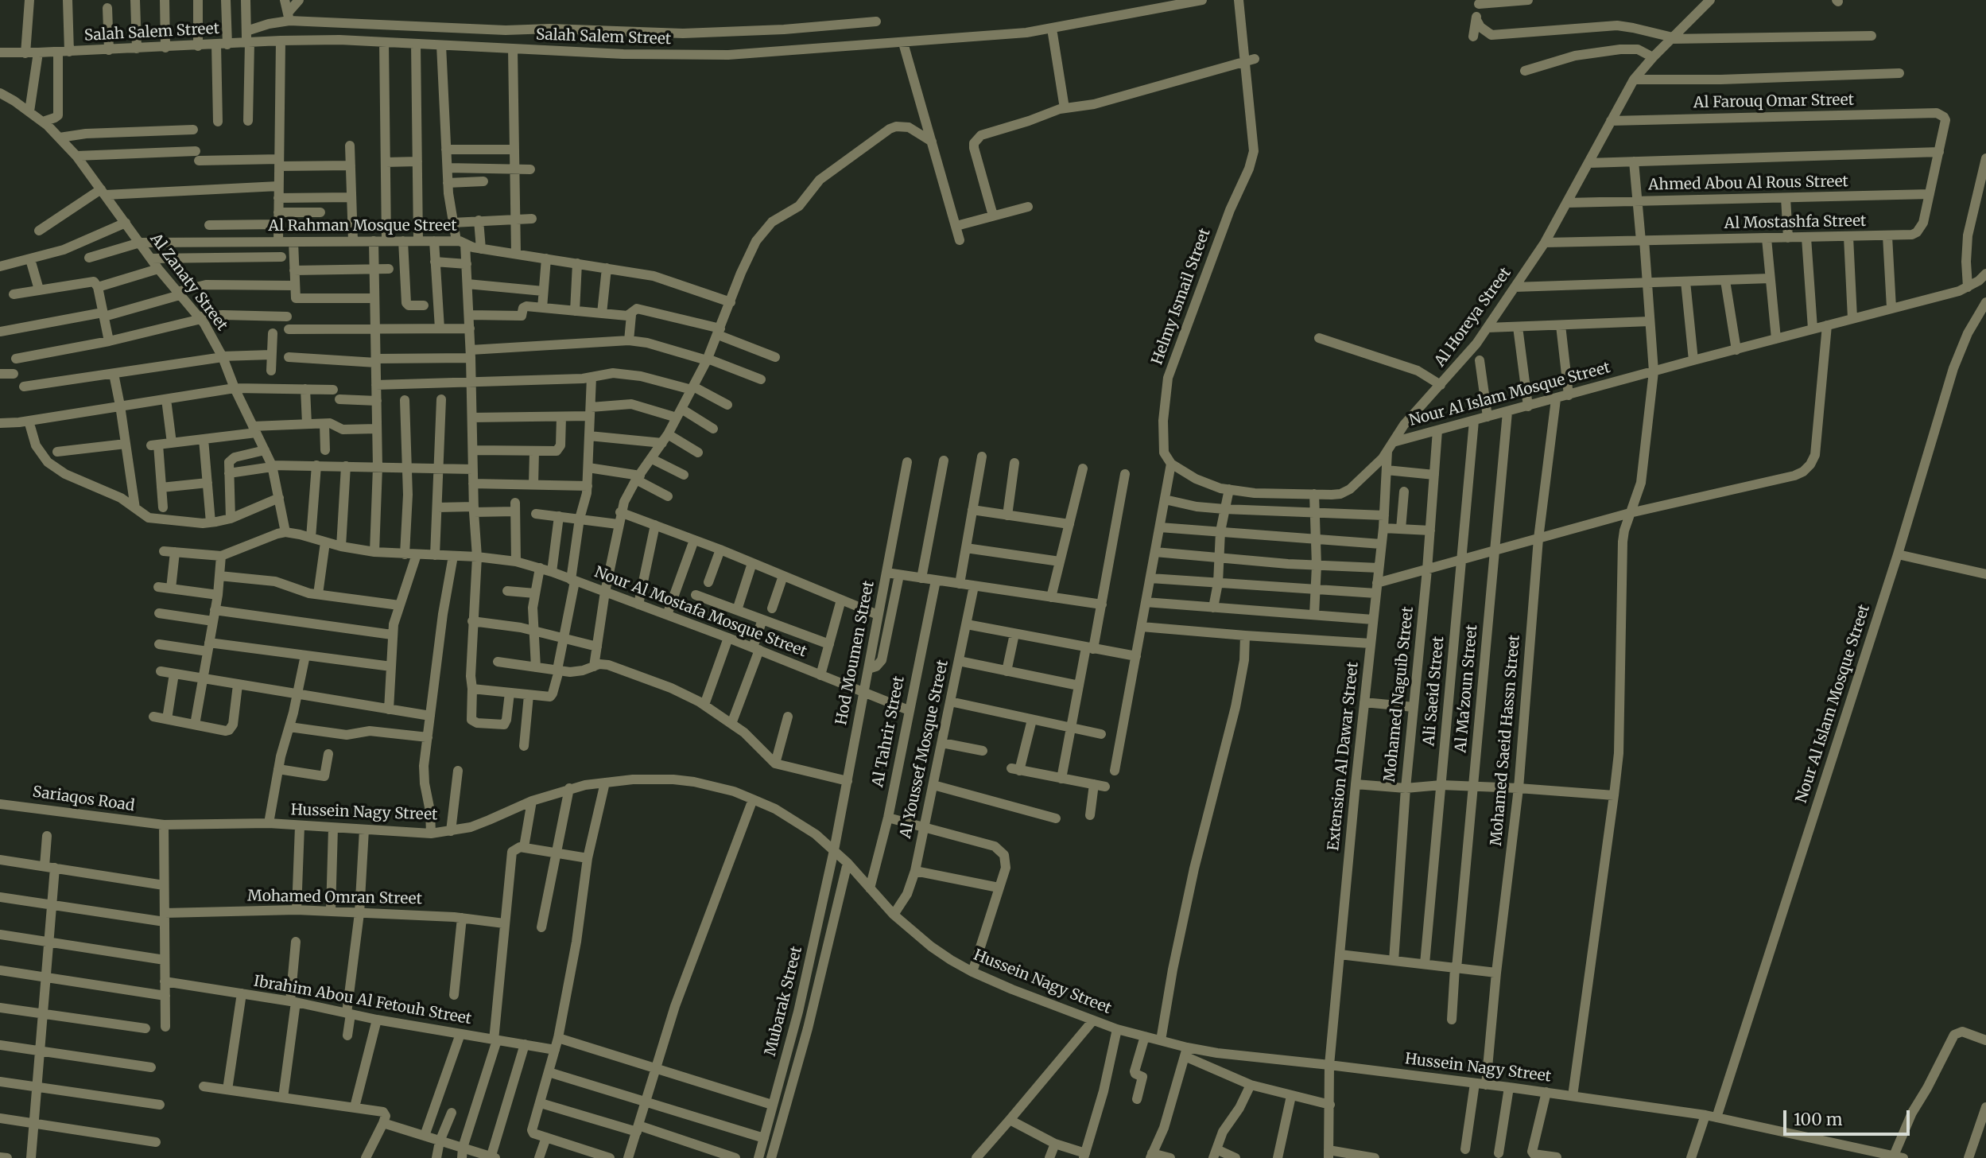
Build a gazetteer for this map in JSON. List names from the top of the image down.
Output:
{
  "streets": {
    "street": [
      "Salah Salem Street",
      "Al Farouq Omar Street",
      "Ahmed Abou Al Rous Street",
      "Al Mostashfa Street",
      "Al Rahman Mosque Street",
      "Al Zanaty Street",
      "Helmy Ismail Street",
      "Al Horeya Street",
      "Nour Al Islam Mosque Street",
      "Nour Al Mostafa Mosque Street",
      "Hod Moumen Street",
      "Al Ma'zoun Street",
      "Ali Saeid Street",
      "Mohamed Naguib Street",
      "Al Tahrir Street",
      "Mohamed Saeid Hassn Street",
      "Al Youssef Mosque Street",
      "Extension Al Dawar Street",
      "Sariaqos Road",
      "Hussein Nagy Street",
      "Mohamed Omran Street",
      "Ibrahim Abou Al Fetouh Street",
      "Mubarak Street"
    ]
  },
  "crossings": [
    ["Al Farouq Omar Street", "Al Mostashfa Street"],
    ["Al Farouq Omar Street", "Al Horeya Street"],
    ["Ahmed Abou Al Rous Street", "Al Mostashfa Street"],
    ["Ahmed Abou Al Rous Street", "Al Horeya Street"],
    ["Al Mostashfa Street", "Al Horeya Street"],
    ["Al Rahman Mosque Street", "Al Zanaty Street"],
    ["Al Zanaty Street", "Nour Al Mostafa Mosque Street"],
    ["Helmy Ismail Street", "Al Horeya Street"],
    ["Al Horeya Street", "Nour Al Islam Mosque Street"],
    ["Al Horeya Street", "Extension Al Dawar Street"],
    ["Nour Al Islam Mosque Street", "Al Ma'zoun Street"],
    ["Nour Al Islam Mosque Street", "Ali Saeid Street"],
    ["Nour Al Islam Mosque Street", "Mohamed Naguib Street"],
    ["Nour Al Islam Mosque Street", "Mohamed Saeid Hassn Street"],
    ["Nour Al Islam Mosque Street", "Extension Al Dawar Street"],
    ["Nour Al Islam Mosque Street", "Hussein Nagy Street"],
    ["Nour Al Mostafa Mosque Street", "Hod Moumen Street"],
    ["Nour Al Mostafa Mosque Street", "Al Tahrir Street"],
    ["Hod Moumen Street", "Hussein Nagy Street"],
    ["Hod Moumen Street", "Mubarak Street"],
    ["Al Tahrir Street", "Hussein Nagy Street"],
    ["Mohamed Saeid Hassn Street", "Hussein Nagy Street"],
    ["Al Youssef Mosque Street", "Hussein Nagy Street"],
    ["Extension Al Dawar Street", "Hussein Nagy Street"],
    ["Sariaqos Road", "Hussein Nagy Street"],
    ["Hussein Nagy Street", "Mubarak Street"]
  ],
  "scale_bar": "100 m"
}
